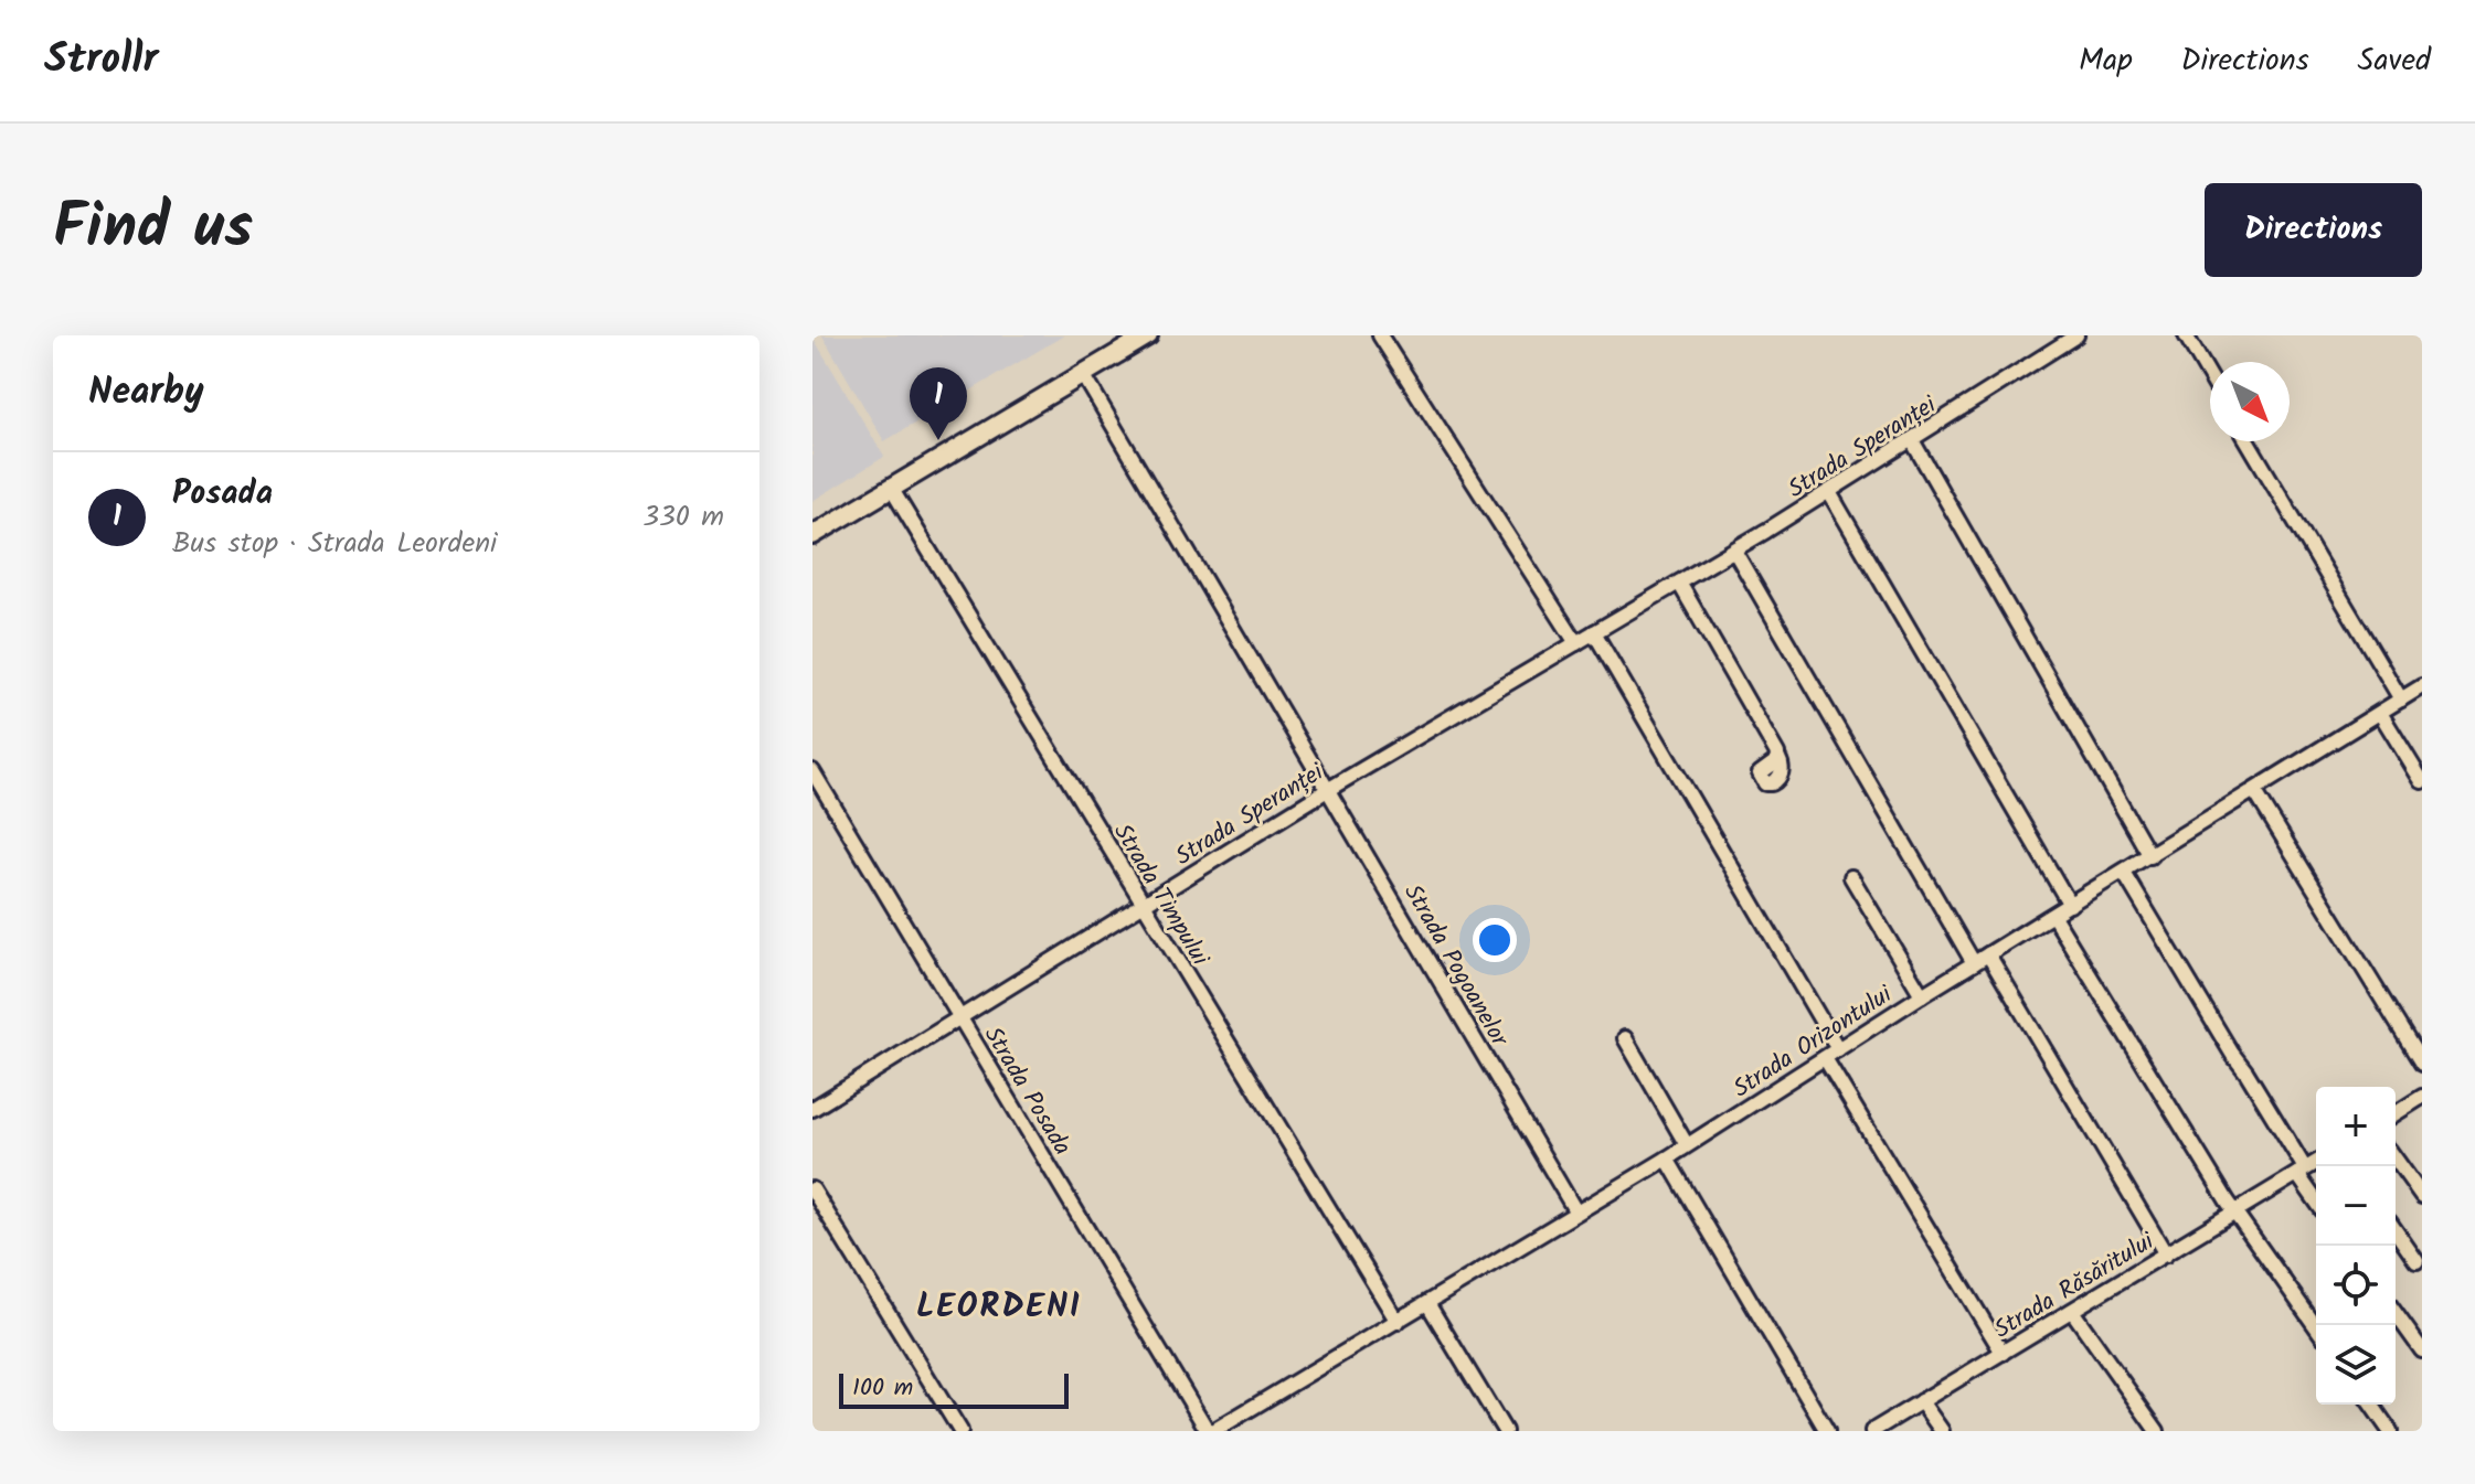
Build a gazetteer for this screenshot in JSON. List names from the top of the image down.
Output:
{
  "streets": {
    "street": [
      "Strada Speranței",
      "Strada Timpului",
      "Strada Pogoanelor",
      "Strada Orizontului",
      "Strada Posada",
      "Strada Răsăritului"
    ]
  },
  "crossings": [
    ["Strada Speranței", "Strada Timpului"],
    ["Strada Speranței", "Strada Pogoanelor"],
    ["Strada Speranței", "Strada Posada"],
    ["Strada Pogoanelor", "Strada Orizontului"]
  ],
  "districts": ["LEORDENI"],
  "scale_bar": "100 m",
  "north": "bottom right",
  "page": {
    "header": "Strollr",
    "nav": ["Map", "Directions", "Saved"],
    "title": "Find us",
    "buttons": "Directions",
    "heading": "Nearby",
    "pins": "1",
    "list": [
      {
        "mark": "1",
        "name": "Posada",
        "note": "Bus stop · Strada Leordeni",
        "value": "330 m"
      }
    ],
    "map_buttons": ["+", "−"],
    "scale": "100 m"
  }
}
